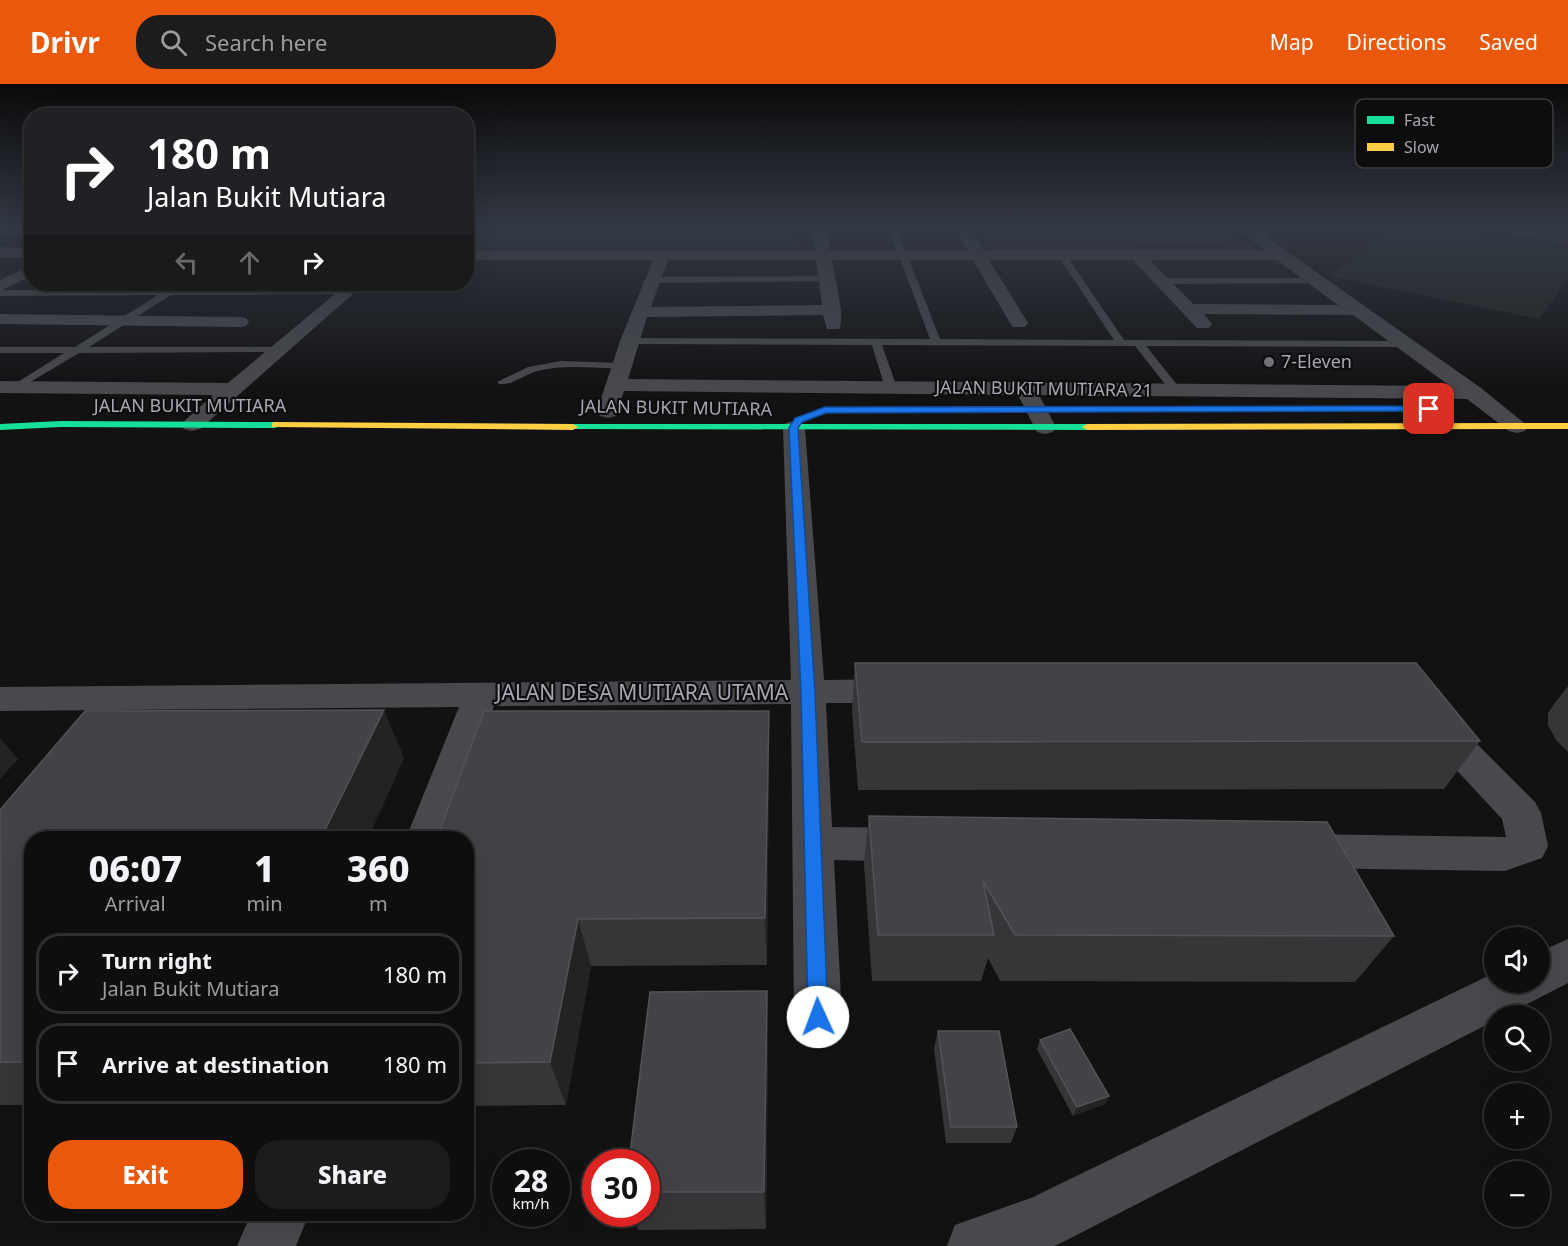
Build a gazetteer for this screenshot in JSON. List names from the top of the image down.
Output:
{
  "streets": {
    "street": ["JALAN BUKIT MUTIARA 21", "JALAN BUKIT MUTIARA", "JALAN DESA MUTIARA UTAMA"]
  },
  "crossings": [
    ["JALAN BUKIT MUTIARA 21", "JALAN BUKIT MUTIARA"]
  ],
  "places": ["7-Eleven"],
  "legend": ["Fast", "Slow"],
  "page": {
    "header": "Drivr",
    "search": "Search here",
    "nav": ["Map", "Directions", "Saved"],
    "turn": ["180 m", "Jalan Bukit Mutiara"],
    "eta": [
      "06:07",
      "Arrival",
      "1",
      "min",
      "360",
      "m"
    ],
    "map_buttons": ["+", "−"],
    "list": [
      {
        "name": "Turn right",
        "note": "Jalan Bukit Mutiara",
        "value": "180 m"
      },
      {
        "name": "Arrive at destination",
        "value": "180 m"
      }
    ],
    "buttons": ["Exit", "Share"],
    "speed": "28 km/h",
    "limit": "30"
  }
}
